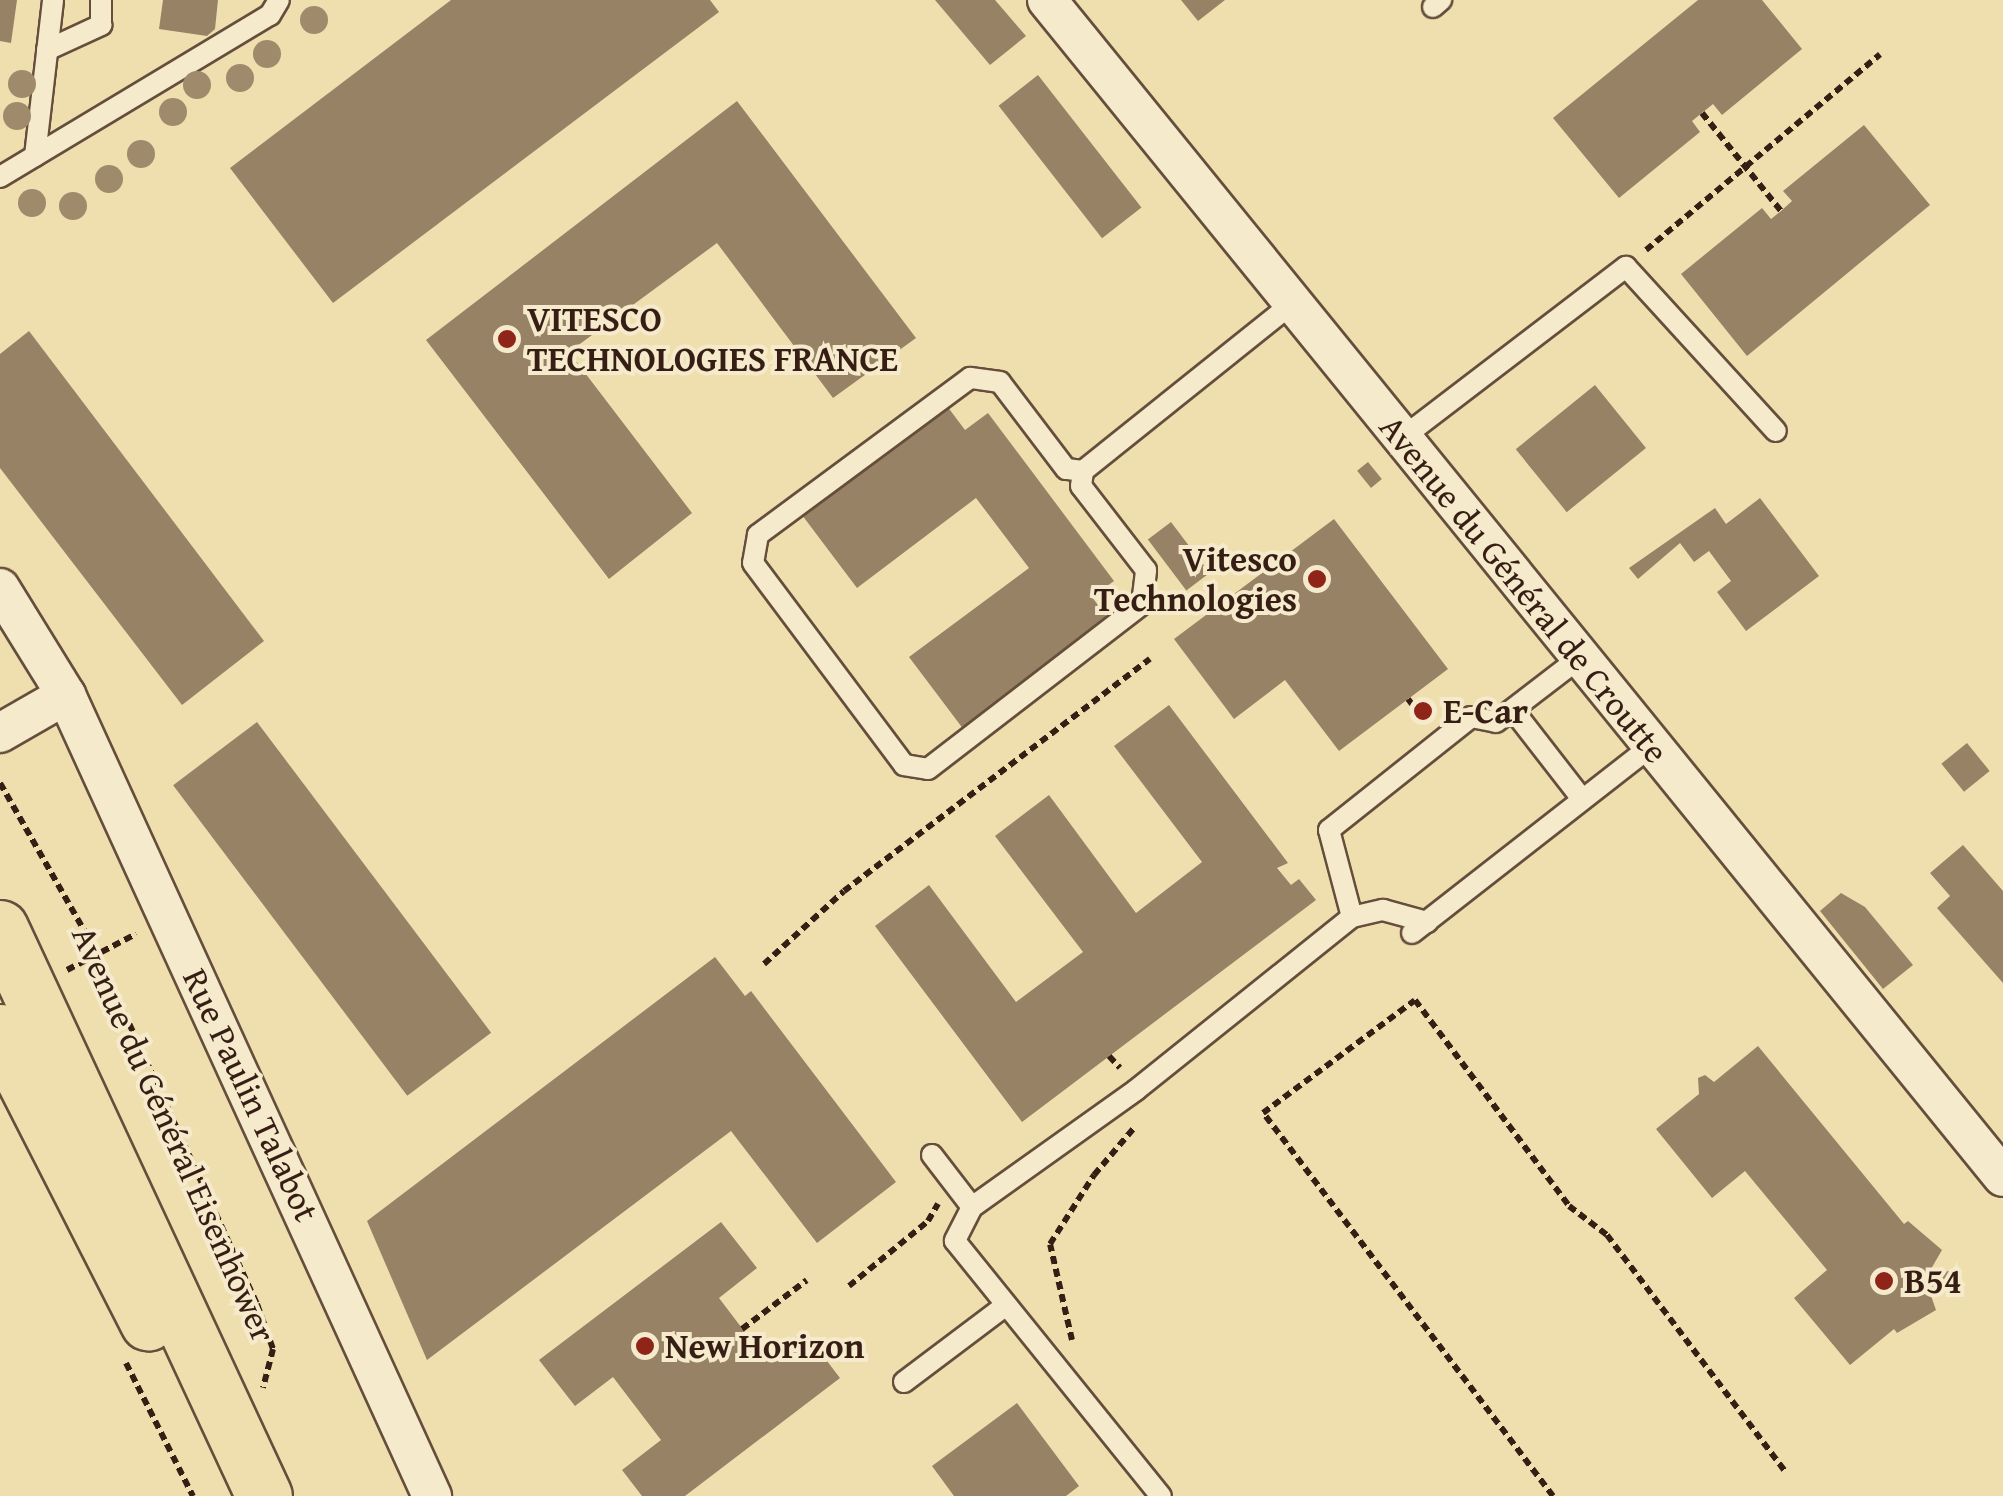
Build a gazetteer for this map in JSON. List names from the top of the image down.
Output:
{
  "streets": {
    "main road": ["Avenue du Général Eisenhower"],
    "street": ["Avenue du Général de Croutte", "Rue Paulin Talabot"]
  },
  "places": [
    "VITESCO TECHNOLOGIES FRANCE",
    "Vitesco Technologies",
    "E-Car",
    "B54",
    "New Horizon"
  ]
}
